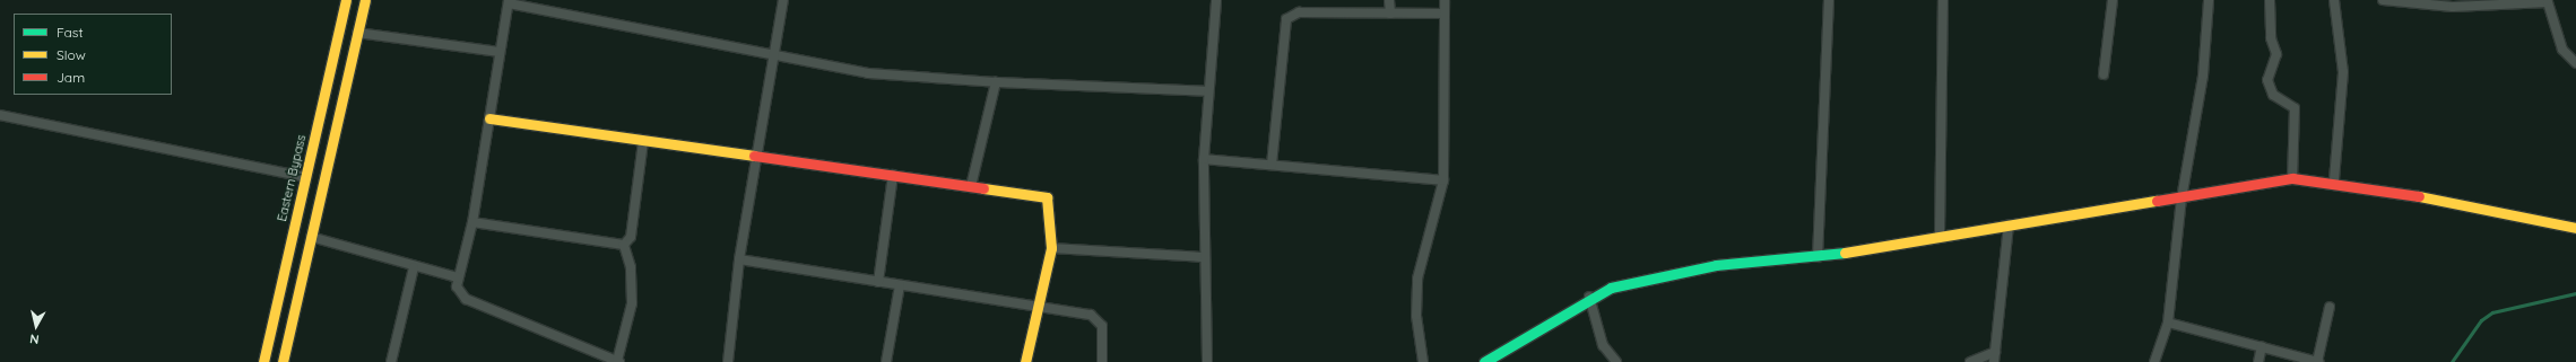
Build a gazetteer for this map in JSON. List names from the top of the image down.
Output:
{
  "streets": {
    "street": ["Eastern Bypass"]
  },
  "legend": ["Fast", "Slow", "Jam"],
  "north": "bottom"
}
